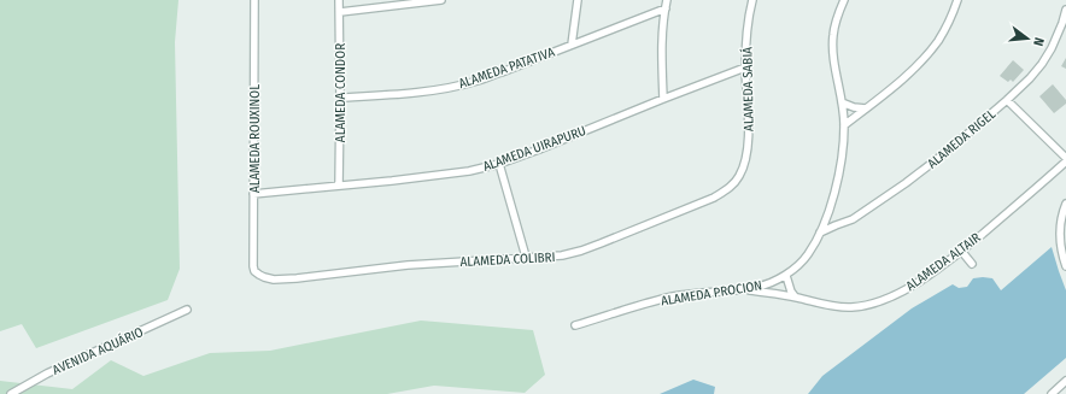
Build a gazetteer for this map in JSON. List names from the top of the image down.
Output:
{
  "streets": {
    "street": [
      "ALAMEDA PATATIVA",
      "ALAMEDA SABIÁ",
      "ALAMEDA CONDOR",
      "ALAMEDA ROUXINOL",
      "ALAMEDA RIGEL",
      "ALAMEDA UIRAPURU",
      "ALAMEDA COLIBRI",
      "ALAMEDA ALTAIR",
      "ALAMEDA PROCION",
      "AVENIDA AQUÁRIO"
    ]
  },
  "crossings": [
    ["ALAMEDA PATATIVA", "ALAMEDA CONDOR"],
    ["ALAMEDA SABIÁ", "ALAMEDA UIRAPURU"],
    ["ALAMEDA SABIÁ", "ALAMEDA COLIBRI"],
    ["ALAMEDA CONDOR", "ALAMEDA UIRAPURU"],
    ["ALAMEDA ROUXINOL", "ALAMEDA UIRAPURU"],
    ["ALAMEDA ROUXINOL", "ALAMEDA COLIBRI"],
    ["ALAMEDA RIGEL", "ALAMEDA PROCION"],
    ["ALAMEDA ALTAIR", "ALAMEDA PROCION"]
  ],
  "north": "right"
}
